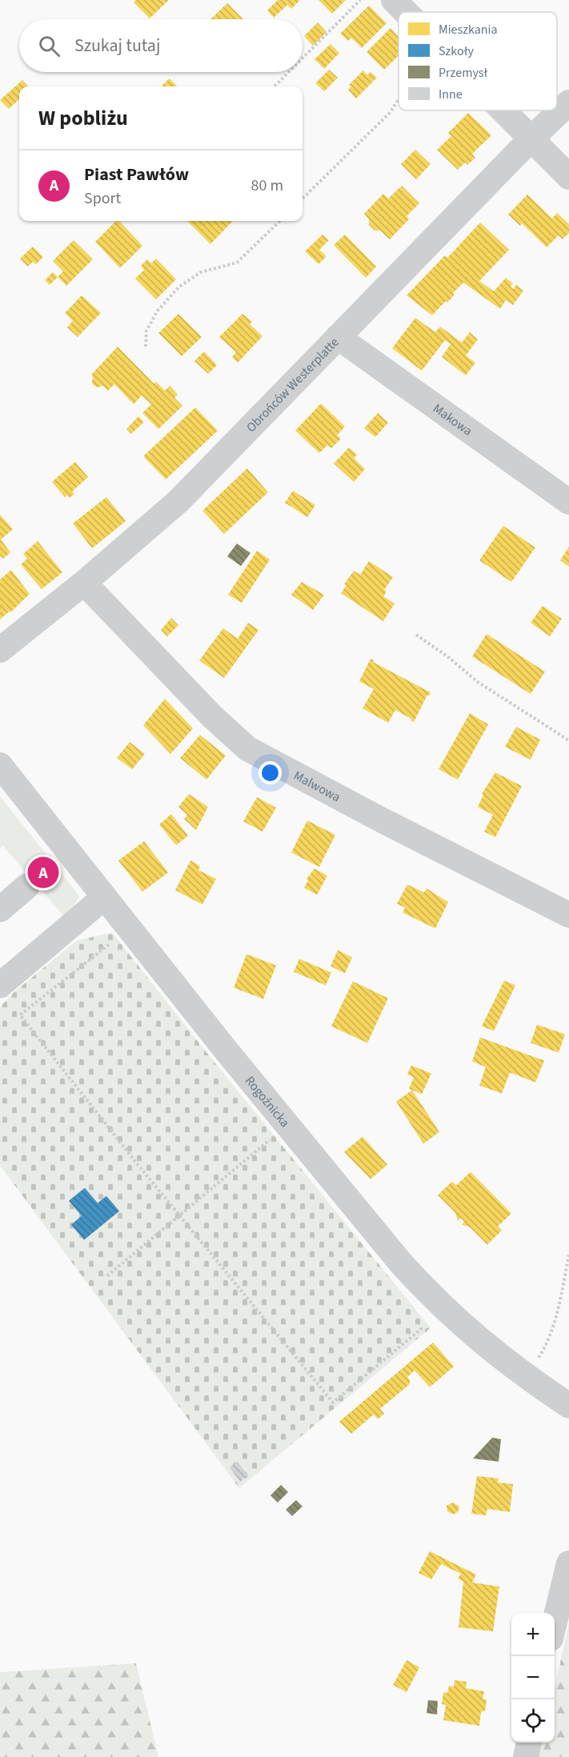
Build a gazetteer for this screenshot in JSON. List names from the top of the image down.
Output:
{
  "streets": {
    "street": [
      "Obrońców Westerplatte",
      "Makowa",
      "Malwowa",
      "Rogoźnicka"
    ]
  },
  "crossings": [
    ["Obrońców Westerplatte", "Makowa"],
    ["Obrońców Westerplatte", "Malwowa"]
  ],
  "legend": [
    "Mieszkania",
    "Szkoły",
    "Przemysł",
    "Inne"
  ],
  "page": {
    "search": "Szukaj tutaj",
    "heading": "W pobliżu",
    "list": [
      {
        "mark": "A",
        "name": "Piast Pawłów",
        "note": "Sport",
        "value": "80 m"
      }
    ],
    "pins": "A",
    "map_buttons": ["+", "−"]
  }
}
